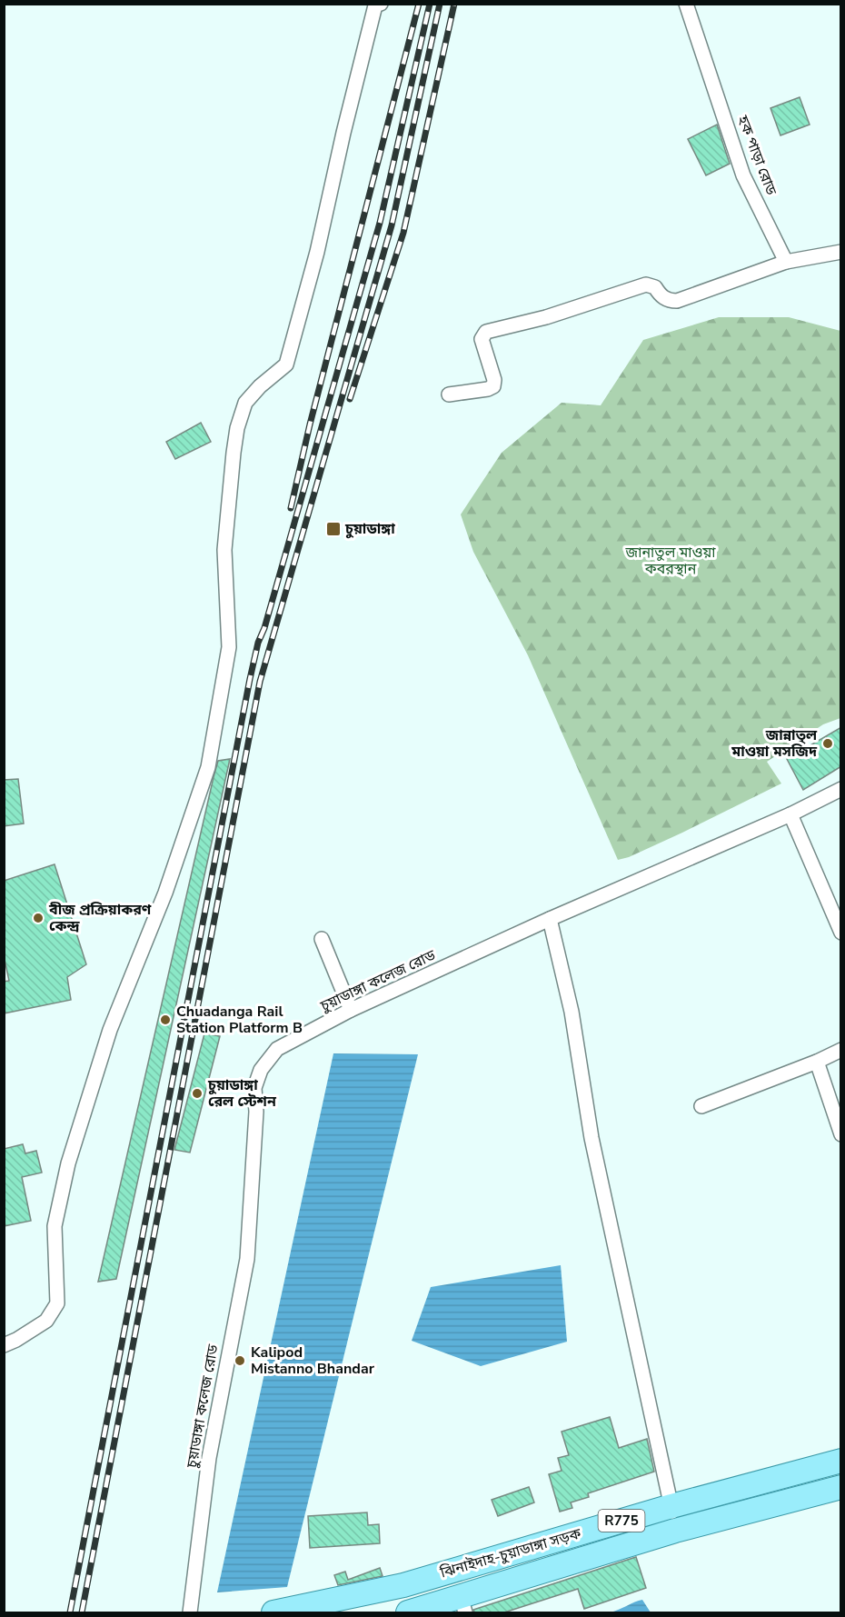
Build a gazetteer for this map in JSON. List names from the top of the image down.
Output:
{
  "streets": {
    "main road": ["R775", "ঝিনাইদাহ-চুয়াডাঙ্গা সড়ক"],
    "street": ["হক পাড়া রোড", "চুয়াডাঙ্গা কলেজ রোড"]
  },
  "parks": ["জানাতুল মাওয়া কবরস্থান"],
  "places": {
    "transit": ["চুয়াডাঙ্গা"],
    "other": [
      "জান্নাতুল মাওয়া মসজিদ",
      "বীজ প্রক্রিয়াকরণ কেন্দ্র",
      "Chuadanga Rail Station Platform B",
      "চুয়াডাঙ্গা রেল স্টেশন",
      "Kalipod Mistanno Bhandar"
    ]
  }
}
